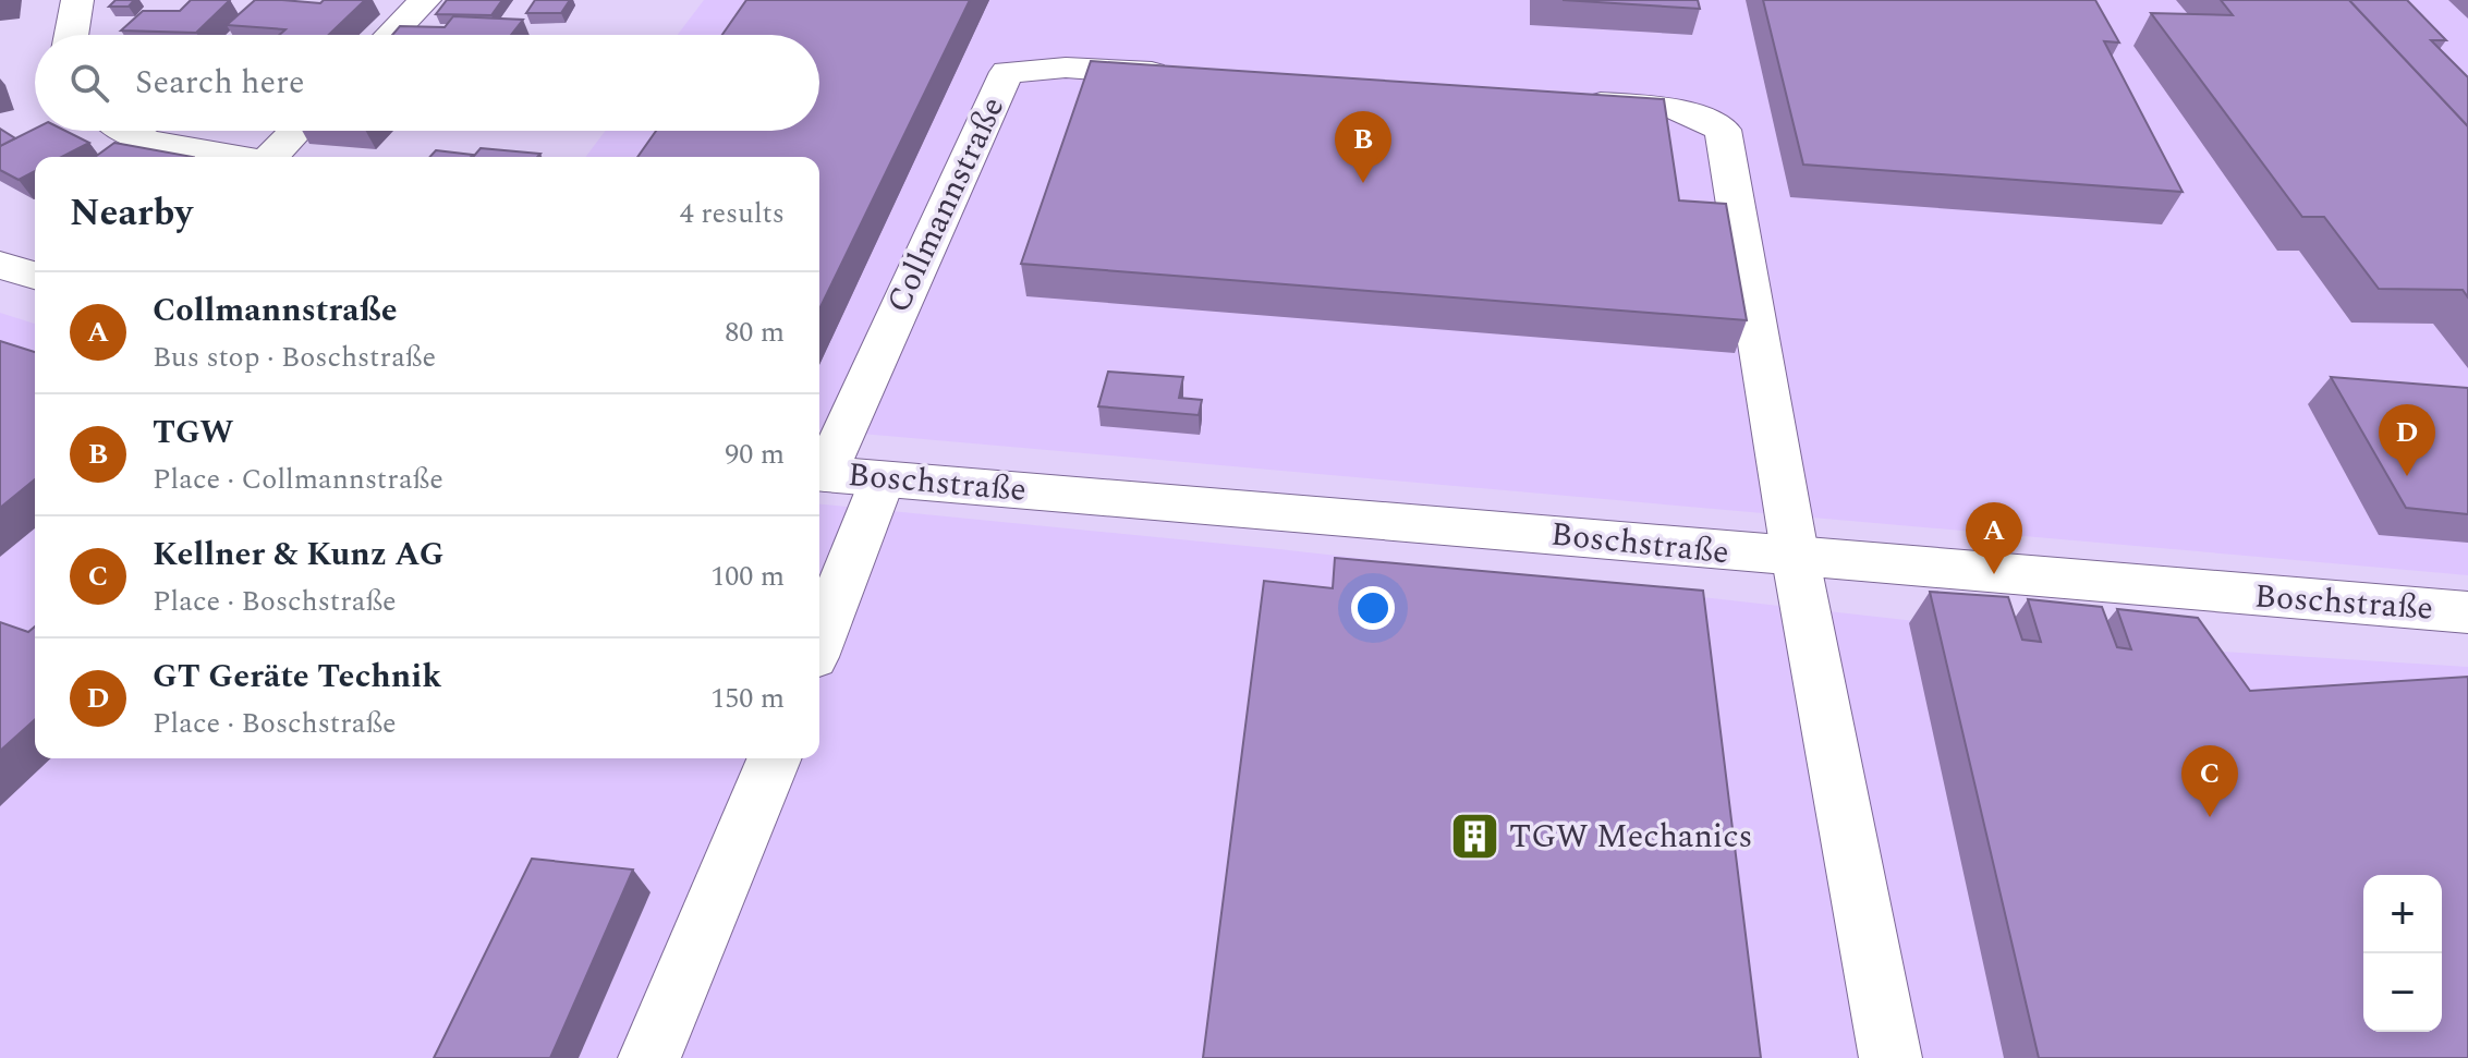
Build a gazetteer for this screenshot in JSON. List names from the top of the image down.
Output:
{
  "streets": {
    "street": ["Collmannstraße", "Boschstraße"]
  },
  "places": {
    "building": ["TGW Mechanics"]
  },
  "page": {
    "search": "Search here",
    "pins": [
      "B",
      "D",
      "A",
      "C"
    ],
    "heading": ["Nearby", "4 results"],
    "list": [
      {
        "mark": "A",
        "name": "Collmannstraße",
        "note": "Bus stop · Boschstraße",
        "value": "80 m"
      },
      {
        "mark": "B",
        "name": "TGW",
        "note": "Place · Collmannstraße",
        "value": "90 m"
      },
      {
        "mark": "C",
        "name": "Kellner & Kunz AG",
        "note": "Place · Boschstraße",
        "value": "100 m"
      },
      {
        "mark": "D",
        "name": "GT Geräte Technik",
        "note": "Place · Boschstraße",
        "value": "150 m"
      }
    ],
    "map_buttons": ["+", "−"]
  }
}
